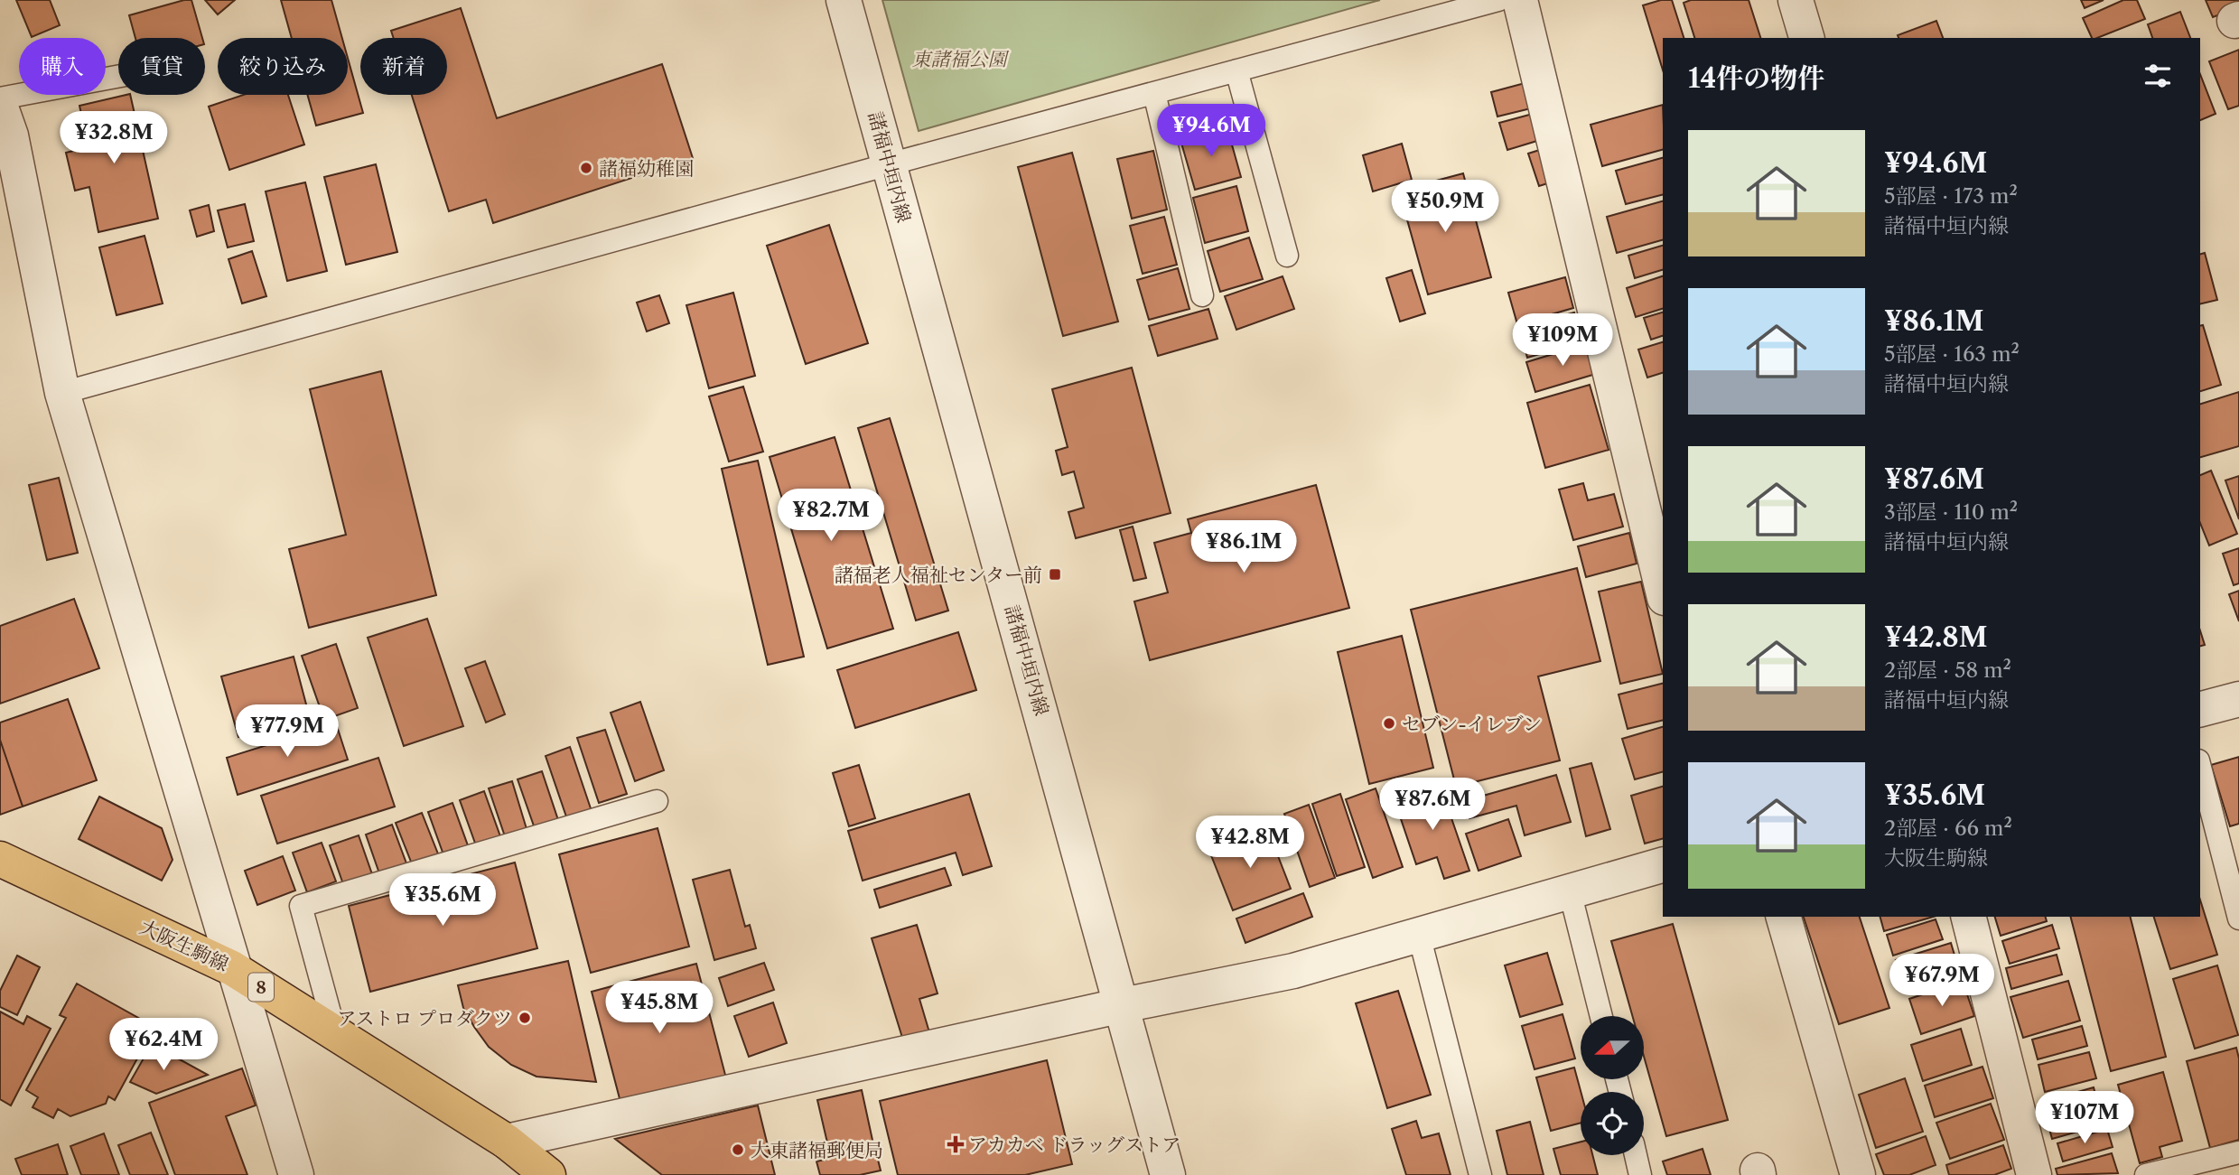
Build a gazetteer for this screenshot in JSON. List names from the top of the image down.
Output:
{
  "streets": {
    "main road": ["大阪生駒線", "8"],
    "street": ["諸福中垣内線"]
  },
  "parks": ["東諸福公園"],
  "places": {
    "other": [
      "諸福幼稚園",
      "セブン-イレブン",
      "アストロ プロダクツ",
      "大東諸福郵便局"
    ],
    "transit": ["諸福老人福祉センター前"],
    "health": ["アカカベ ドラッグストア"]
  },
  "north": "left",
  "page": {
    "chip": [
      "購入",
      "賃貸",
      "絞り込み",
      "新着"
    ],
    "heading": "14件の物件",
    "price": [
      "¥94.6M",
      "¥32.8M",
      "¥50.9M",
      "¥109M",
      "¥82.7M",
      "¥86.1M",
      "¥77.9M",
      "¥87.6M",
      "¥42.8M",
      "¥35.6M",
      "¥67.9M",
      "¥45.8M",
      "¥62.4M",
      "¥107M"
    ],
    "list": [
      {
        "name": "¥94.6M",
        "note": "5部屋 · 173 m² · 諸福中垣内線"
      },
      {
        "name": "¥86.1M",
        "note": "5部屋 · 163 m² · 諸福中垣内線"
      },
      {
        "name": "¥87.6M",
        "note": "3部屋 · 110 m² · 諸福中垣内線"
      },
      {
        "name": "¥42.8M",
        "note": "2部屋 · 58 m² · 諸福中垣内線"
      },
      {
        "name": "¥35.6M",
        "note": "2部屋 · 66 m² · 大阪生駒線"
      }
    ]
  }
}
